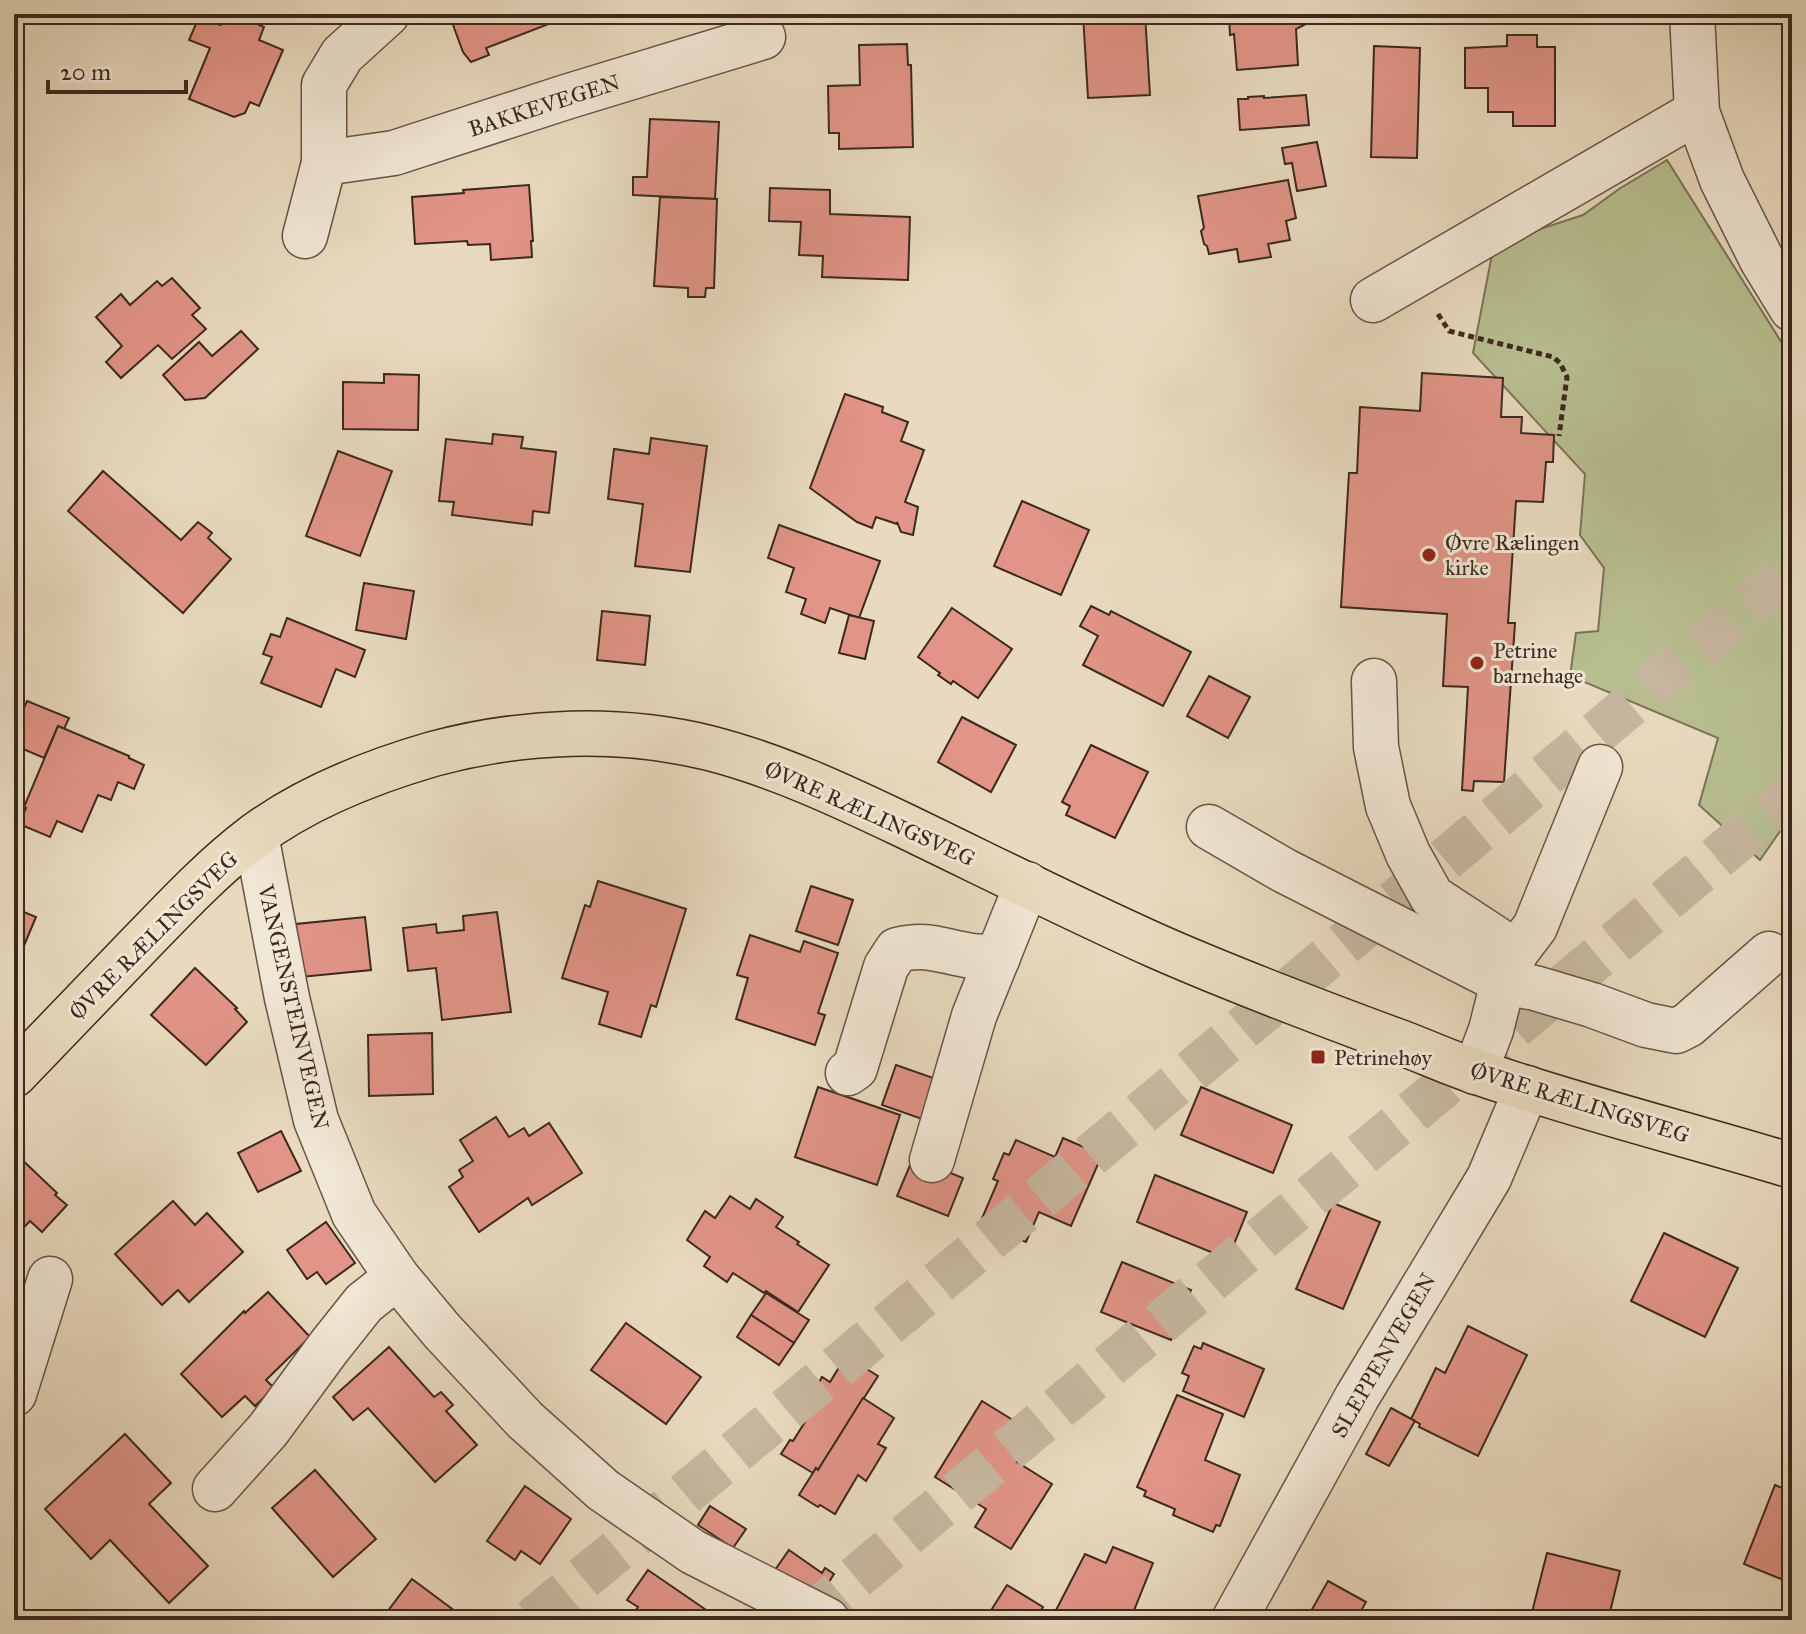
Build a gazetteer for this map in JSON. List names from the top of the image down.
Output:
{
  "streets": {
    "main road": ["ØVRE RÆLINGSVEG"],
    "street": ["BAKKEVEGEN", "VANGENSTEINVEGEN", "SLEPPENVEGEN"]
  },
  "crossings": [
    ["ØVRE RÆLINGSVEG", "VANGENSTEINVEGEN"],
    ["ØVRE RÆLINGSVEG", "SLEPPENVEGEN"]
  ],
  "places": {
    "other": ["Øvre Rælingen kirke", "Petrine barnehage"],
    "transit": ["Petrinehøy"]
  },
  "scale_bar": "20 m"
}
